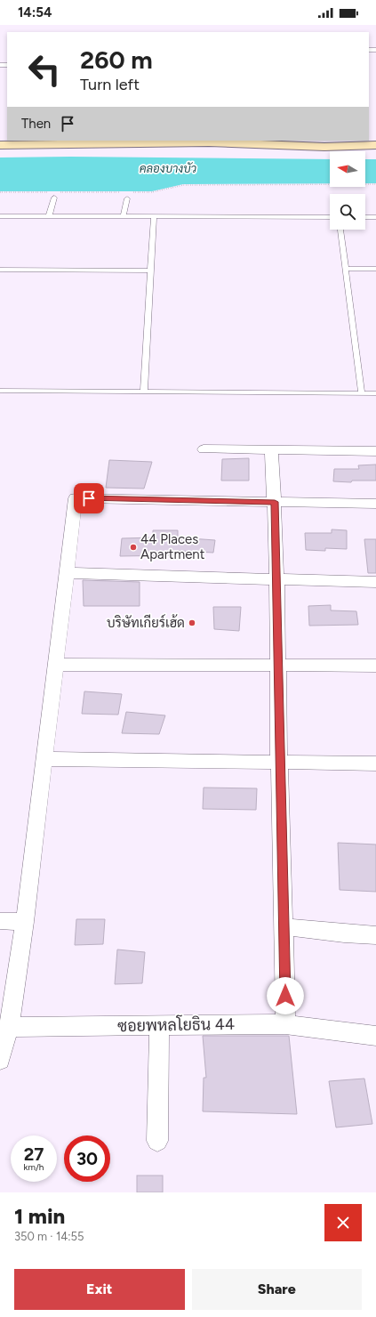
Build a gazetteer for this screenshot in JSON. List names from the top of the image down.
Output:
{
  "streets": {
    "street": ["ซอยพหลโยธิน 44"]
  },
  "water": ["คลองบางบัว"],
  "places": ["44 Places Apartment", "บริษัทเกียร์เฮ้ด"],
  "north": "left",
  "page": {
    "status": "14:54",
    "turn": ["260 m", "Turn left"],
    "then": "Then",
    "speed": "27 km/h",
    "limit": "30",
    "heading": ["1 min", "350 m · 14:55"],
    "buttons": ["Exit", "Share"]
  }
}
